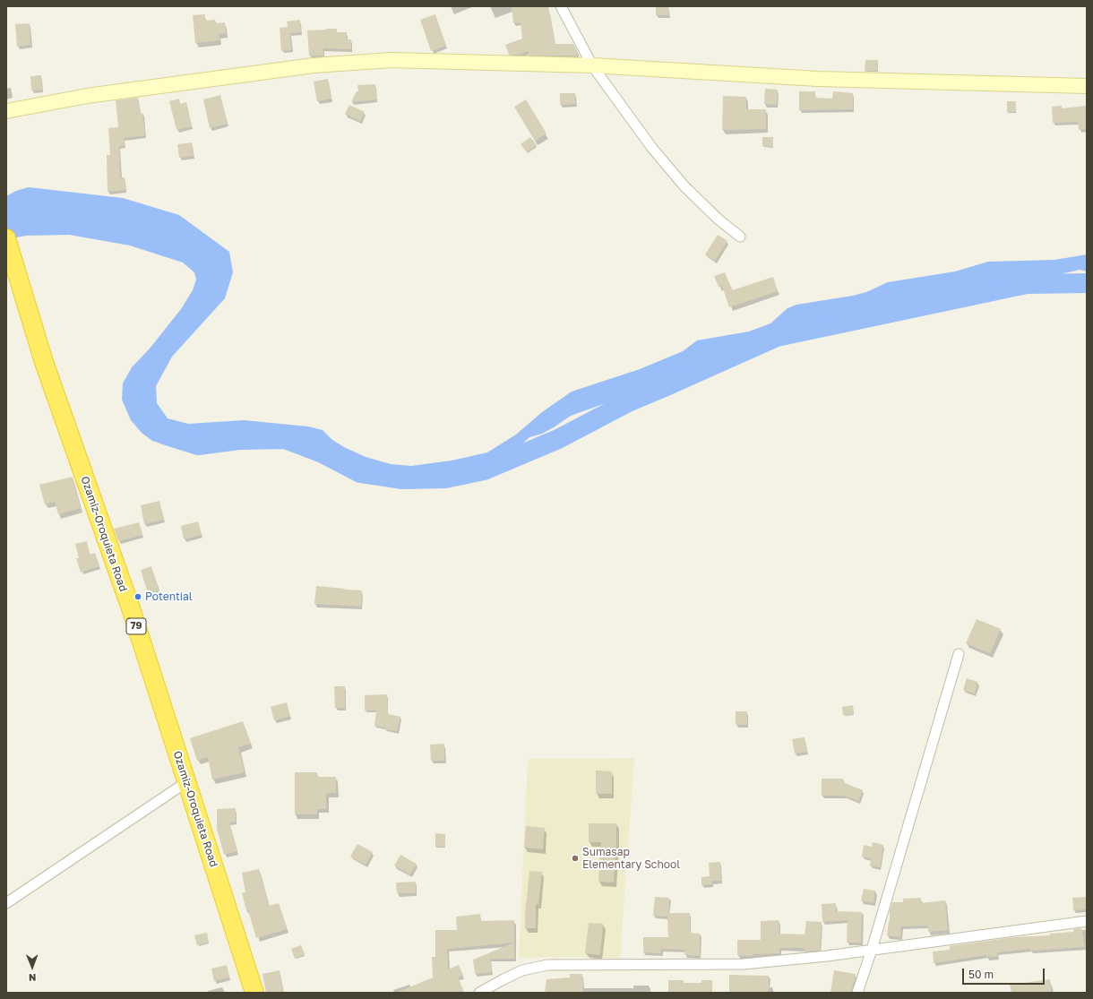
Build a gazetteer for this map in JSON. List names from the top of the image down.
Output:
{
  "streets": {
    "highway": ["Ozamiz-Oroquieta Road", "79"]
  },
  "places": ["Potential", "Sumasap Elementary School"],
  "scale_bar": "50 m",
  "north": "bottom"
}
